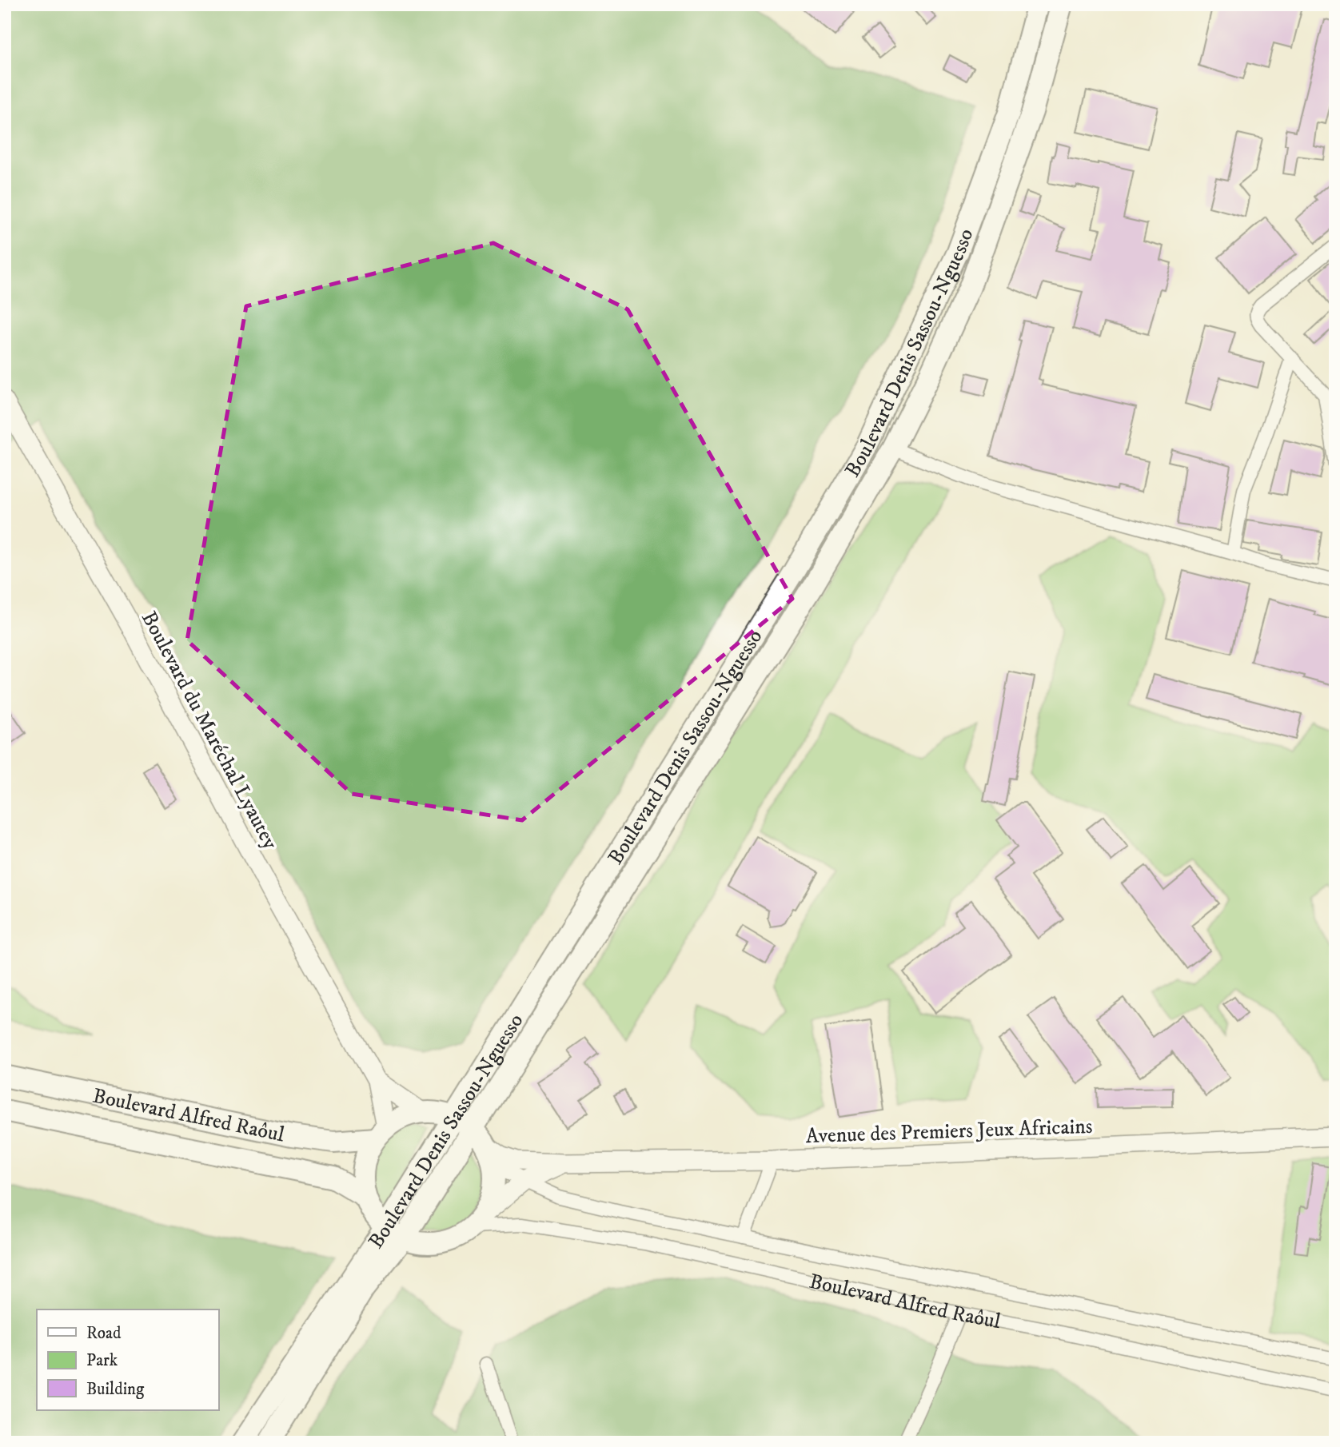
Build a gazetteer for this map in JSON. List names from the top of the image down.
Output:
{
  "streets": {
    "main road": ["Boulevard Denis Sassou-Nguesso", "Boulevard Alfred Raôul"],
    "street": ["Boulevard du Maréchal Lyautey", "Avenue des Premiers Jeux Africains"]
  },
  "crossings": [
    ["Boulevard du Maréchal Lyautey", "Boulevard Alfred Raôul"],
    ["Boulevard Alfred Raôul", "Avenue des Premiers Jeux Africains"]
  ],
  "legend": ["Road", "Park", "Building"]
}
